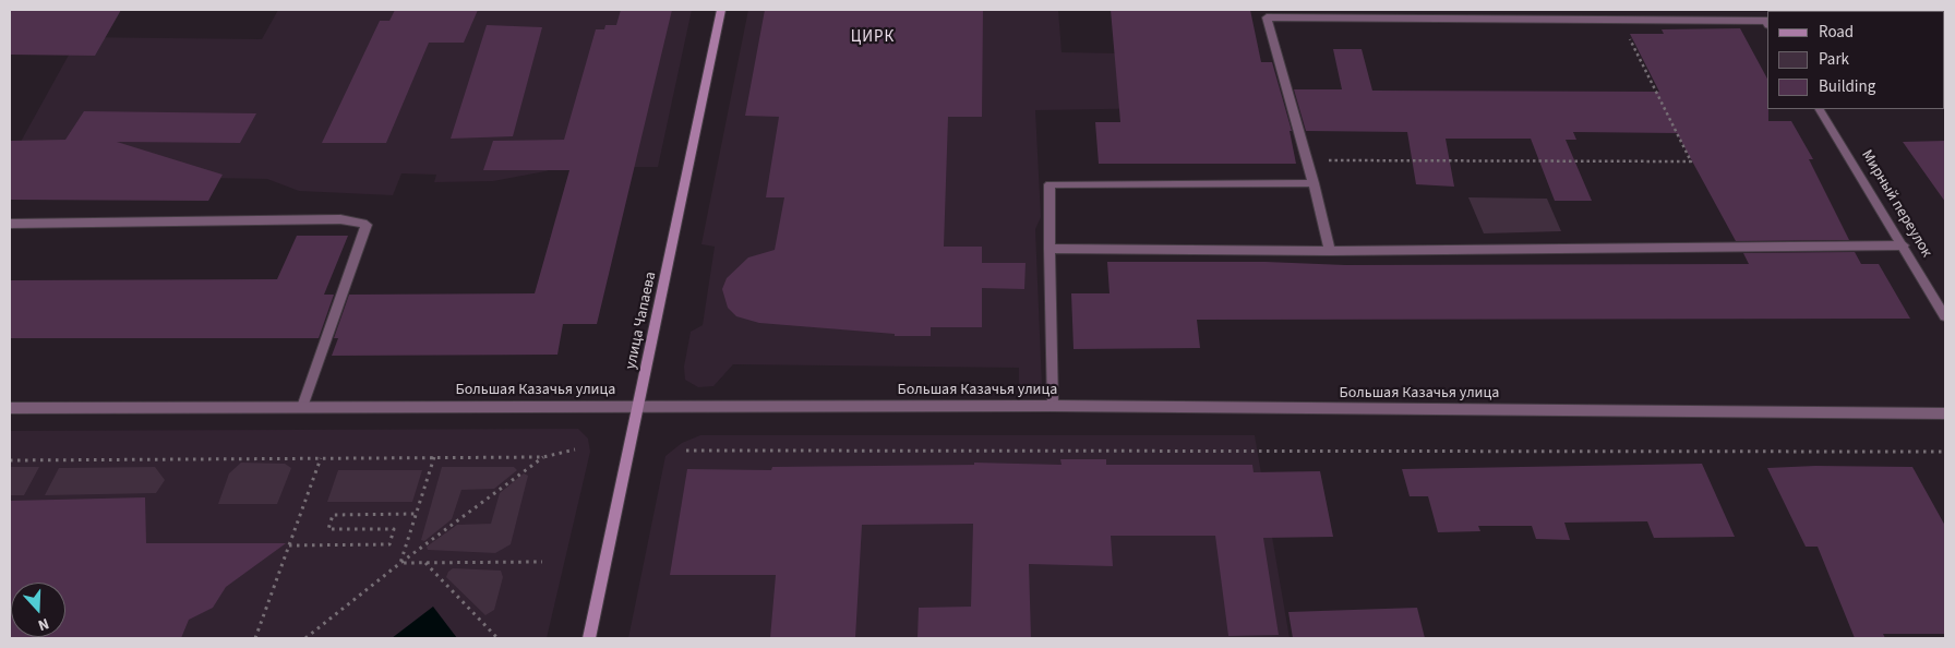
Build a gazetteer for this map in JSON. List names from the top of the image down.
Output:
{
  "streets": {
    "street": ["Мирный переулок", "улица Чапаева", "Большая Казачья улица"]
  },
  "crossings": [
    ["улица Чапаева", "Большая Казачья улица"]
  ],
  "districts": ["ЦИРК"],
  "legend": ["Road", "Park", "Building"],
  "north": "bottom"
}
